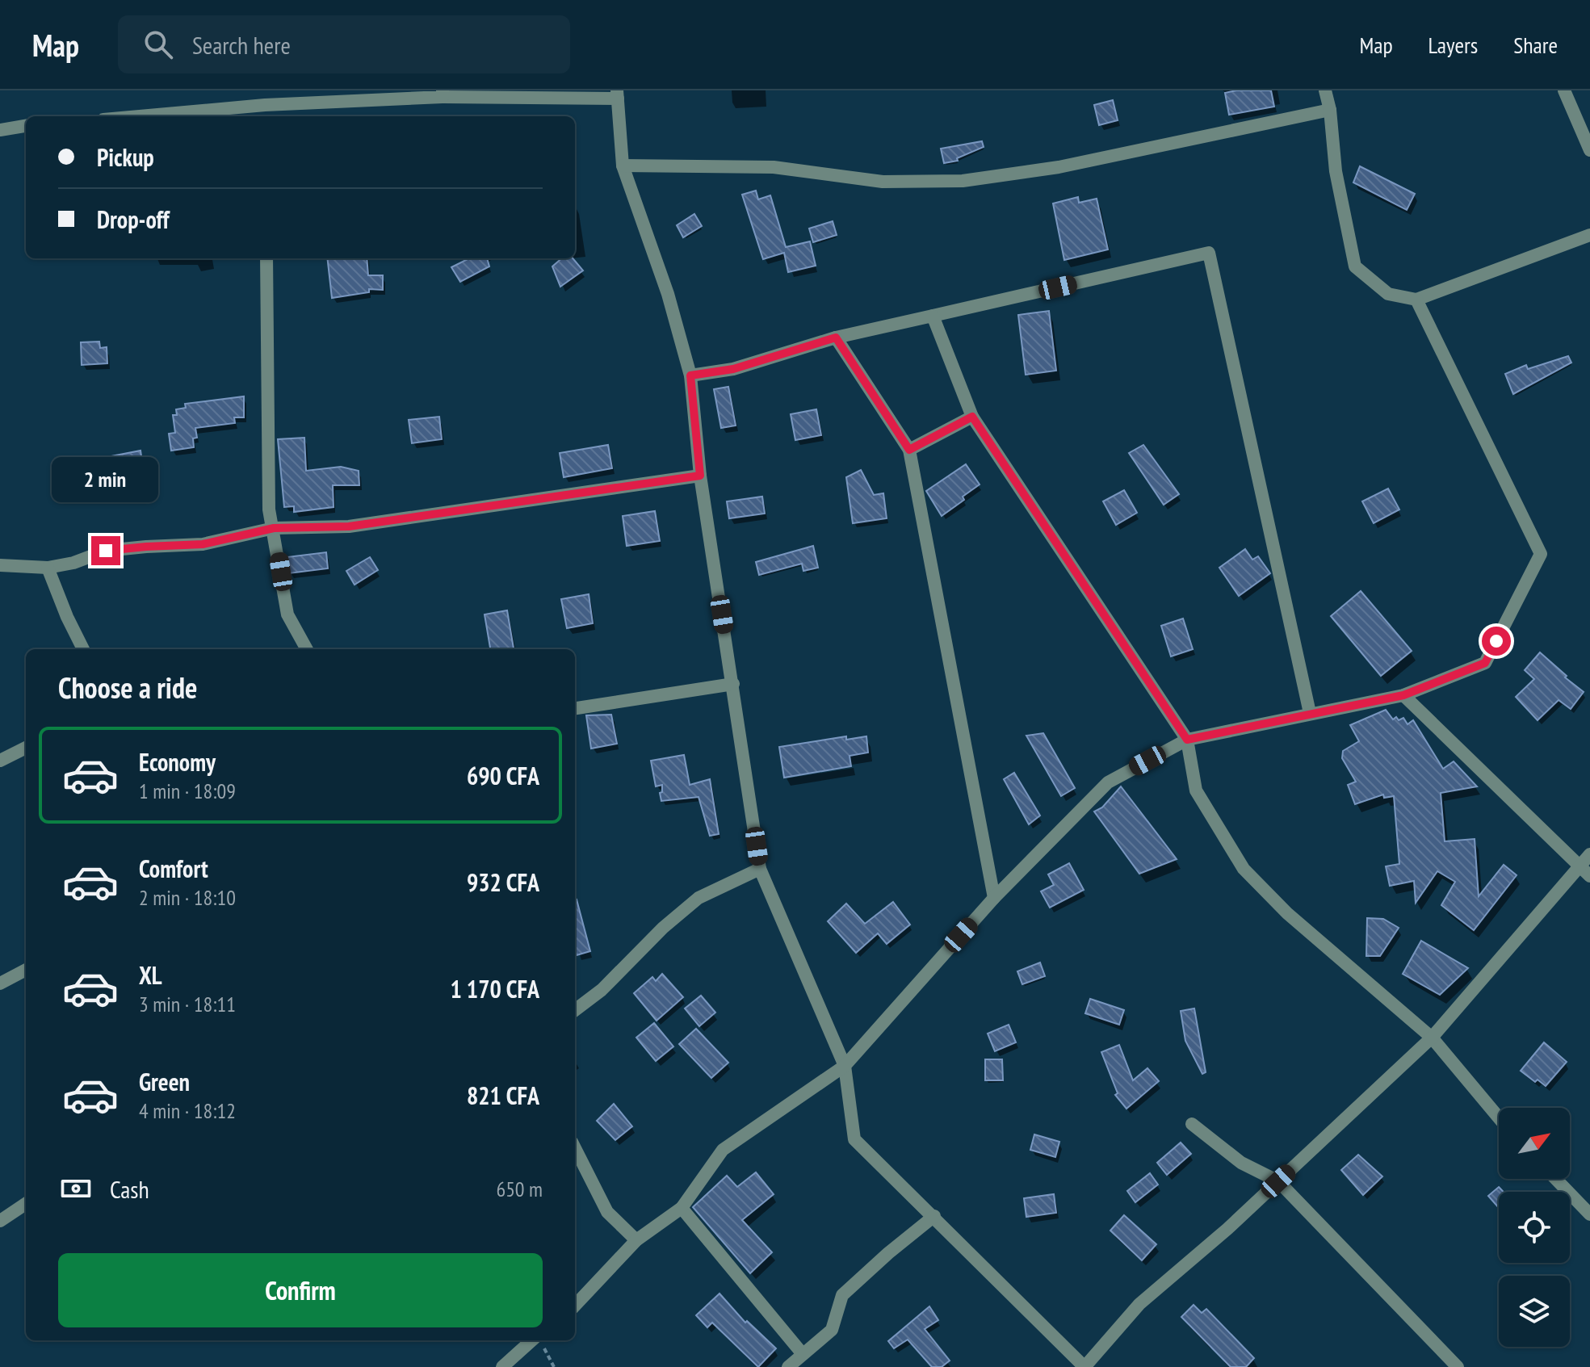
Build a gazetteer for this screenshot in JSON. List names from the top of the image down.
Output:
{
  "north": "top right",
  "page": {
    "header": "Map",
    "search": "Search here",
    "nav": ["Map", "Layers", "Share"],
    "banner": ["Pickup", "Drop-off"],
    "bubble": "2 min",
    "heading": "Choose a ride",
    "list": [
      {
        "name": "Economy",
        "note": "1 min · 18:09",
        "value": "690 CFA"
      },
      {
        "name": "Comfort",
        "note": "2 min · 18:10",
        "value": "932 CFA"
      },
      {
        "name": "XL",
        "note": "3 min · 18:11",
        "value": "1 170 CFA"
      },
      {
        "name": "Green",
        "note": "4 min · 18:12",
        "value": "821 CFA"
      }
    ],
    "pay": ["Cash", "650 m"],
    "buttons": "Confirm"
  }
}
